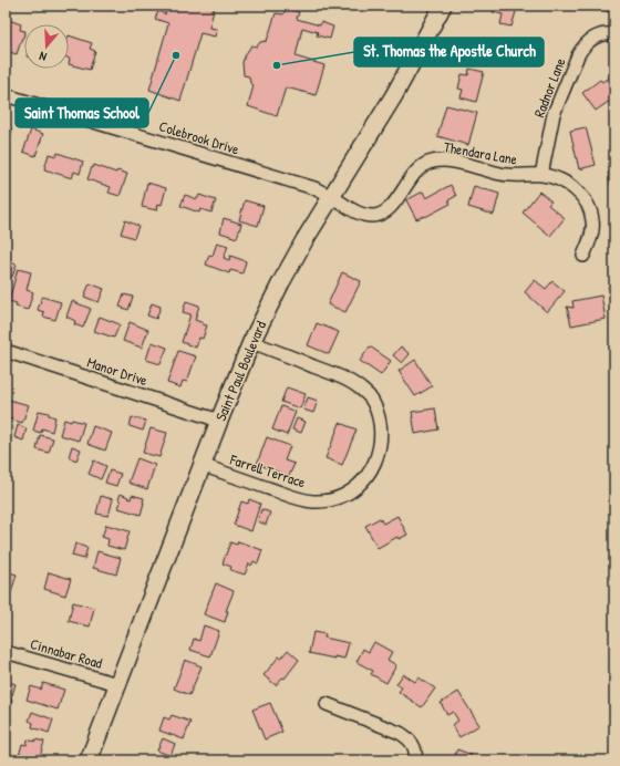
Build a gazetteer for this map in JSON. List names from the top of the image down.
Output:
{
  "streets": {
    "street": [
      "Radnor Lane",
      "Colebrook Drive",
      "Thendara Lane",
      "Manor Drive",
      "Saint Paul Boulevard",
      "Farrell Terrace",
      "Cinnabar Road"
    ]
  },
  "crossings": [
    ["Radnor Lane", "Thendara Lane"],
    ["Colebrook Drive", "Thendara Lane"],
    ["Colebrook Drive", "Saint Paul Boulevard"],
    ["Thendara Lane", "Saint Paul Boulevard"],
    ["Manor Drive", "Saint Paul Boulevard"],
    ["Saint Paul Boulevard", "Farrell Terrace"],
    ["Saint Paul Boulevard", "Cinnabar Road"]
  ],
  "places": ["Saint Thomas School", "St. Thomas the Apostle Church"],
  "north": "bottom"
}
